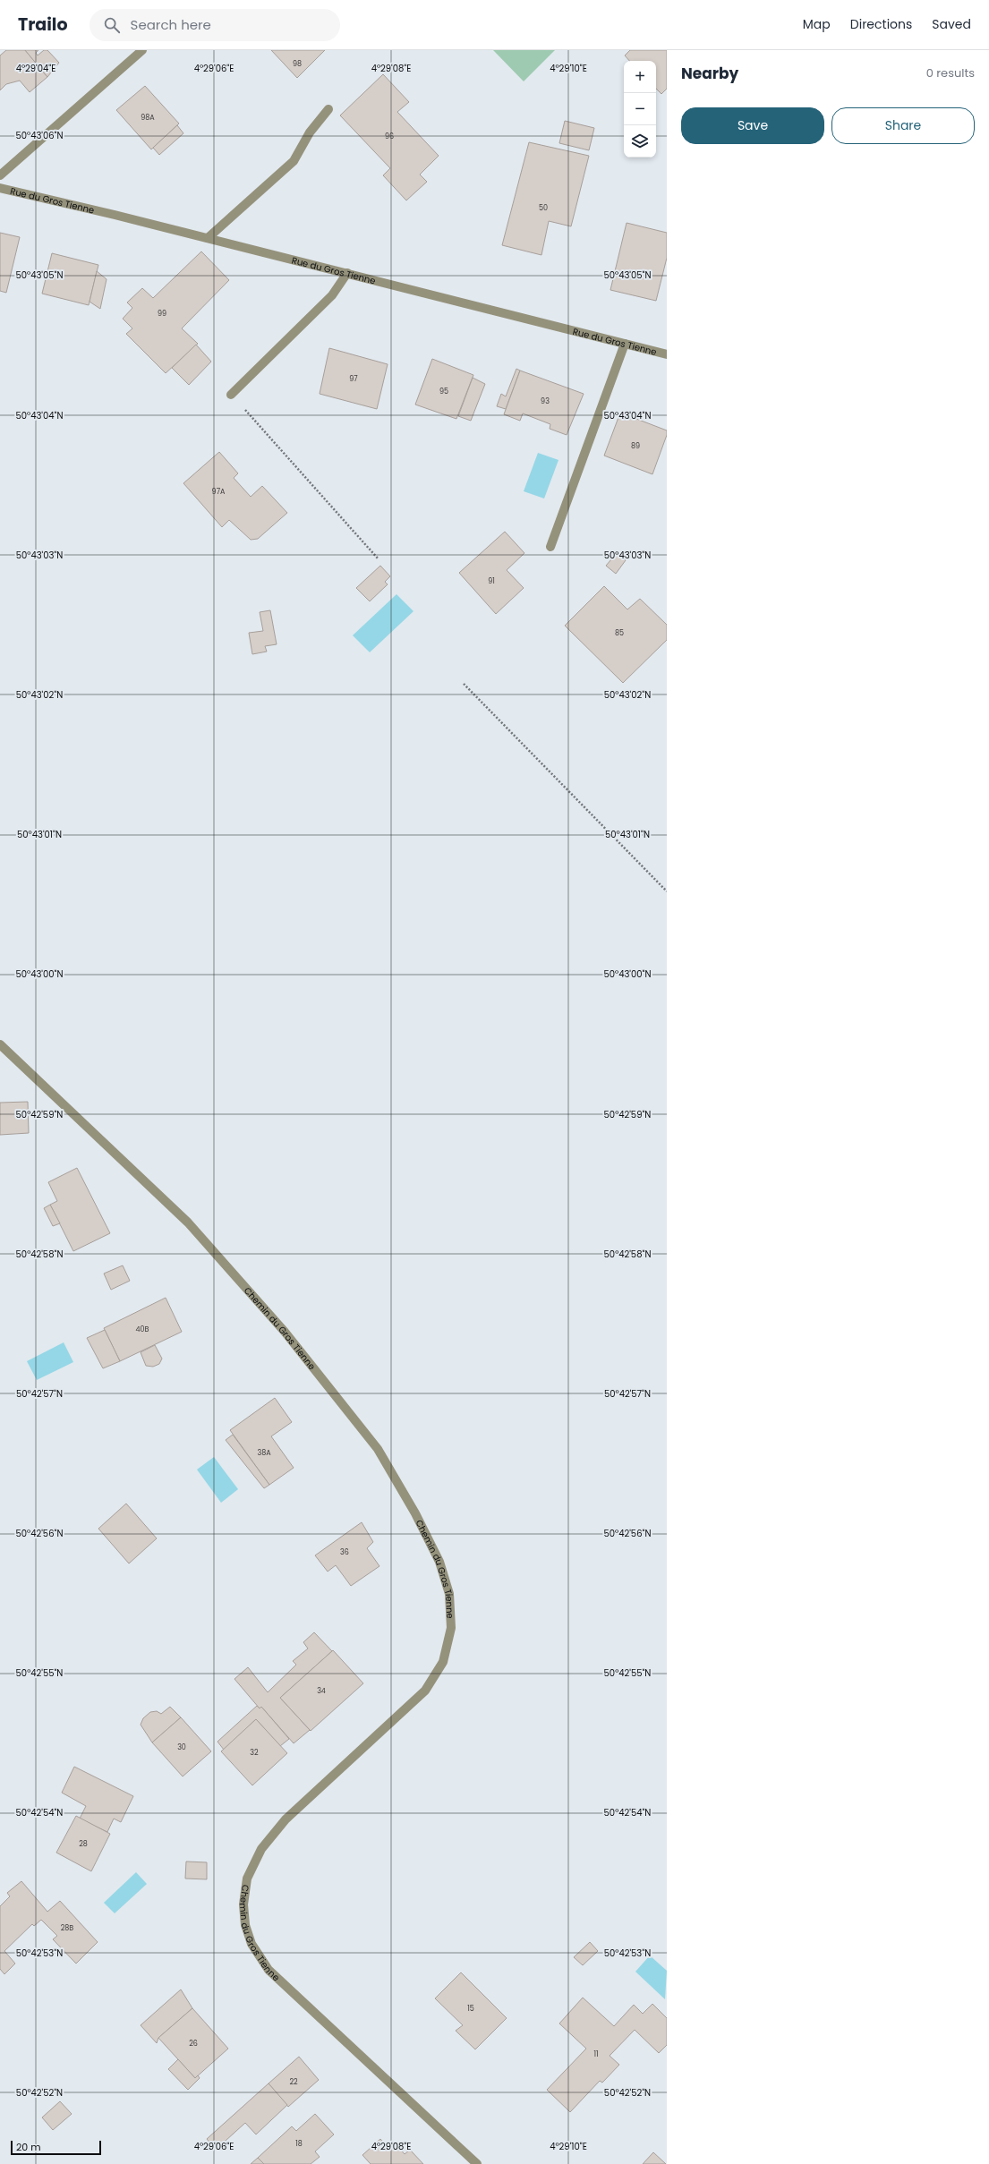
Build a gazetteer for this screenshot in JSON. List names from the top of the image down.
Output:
{
  "streets": {
    "street": ["Rue du Gros Tienne", "Chemin du Gros Tienne"]
  },
  "house_numbers": [
    "98",
    "98A",
    "96",
    "50",
    "99",
    "97",
    "95",
    "93",
    "89",
    "97A",
    "91",
    "85",
    "40B",
    "38A",
    "36",
    "34",
    "30",
    "32",
    "28",
    "28B",
    "15",
    "26",
    "11",
    "22",
    "18"
  ],
  "scale_bar": "20 m",
  "page": {
    "header": "Trailo",
    "search": "Search here",
    "nav": ["Map", "Directions", "Saved"],
    "heading": ["Nearby", "0 results"],
    "map_buttons": ["+", "−"],
    "buttons": ["Save", "Share"],
    "scale": "20 m"
  },
  "coordinates": [
    "4°29'04\"E",
    "4°29'06\"E",
    "4°29'08\"E",
    "4°29'10\"E",
    "50°43'06\"N",
    "50°43'05\"N",
    "50°43'04\"N",
    "50°43'03\"N",
    "50°43'02\"N",
    "50°43'01\"N",
    "50°43'00\"N",
    "50°42'59\"N",
    "50°42'58\"N",
    "50°42'57\"N",
    "50°42'56\"N",
    "50°42'55\"N",
    "50°42'54\"N",
    "50°42'53\"N",
    "50°42'52\"N"
  ]
}
